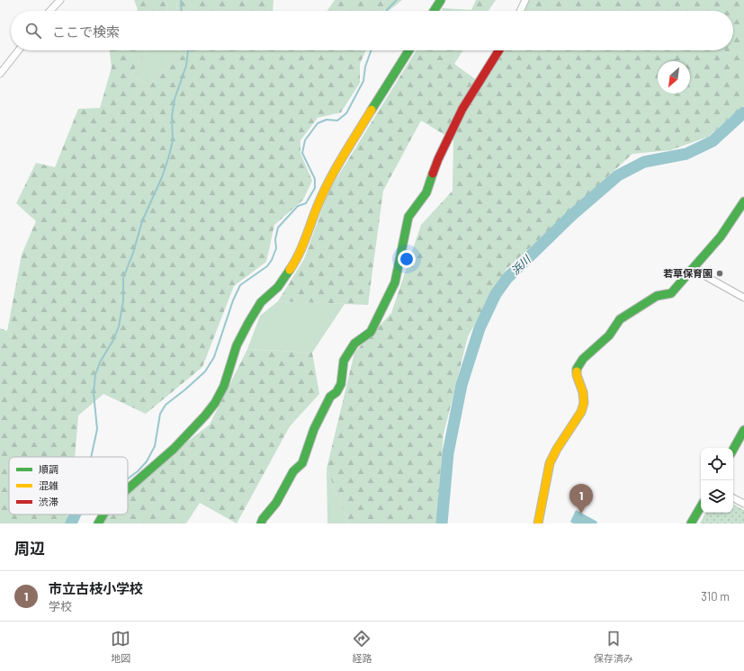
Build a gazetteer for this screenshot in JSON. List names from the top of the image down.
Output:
{
  "water": ["浜川"],
  "places": ["若草保育園"],
  "legend": ["順調", "混雑", "渋滞"],
  "north": "bottom left",
  "page": {
    "search": "ここで検索",
    "pins": "1",
    "heading": "周辺",
    "list": [
      {
        "mark": "1",
        "name": "市立古枝小学校",
        "note": "学校",
        "value": "310 m"
      }
    ],
    "nav": ["地図", "経路", "保存済み"]
  }
}
